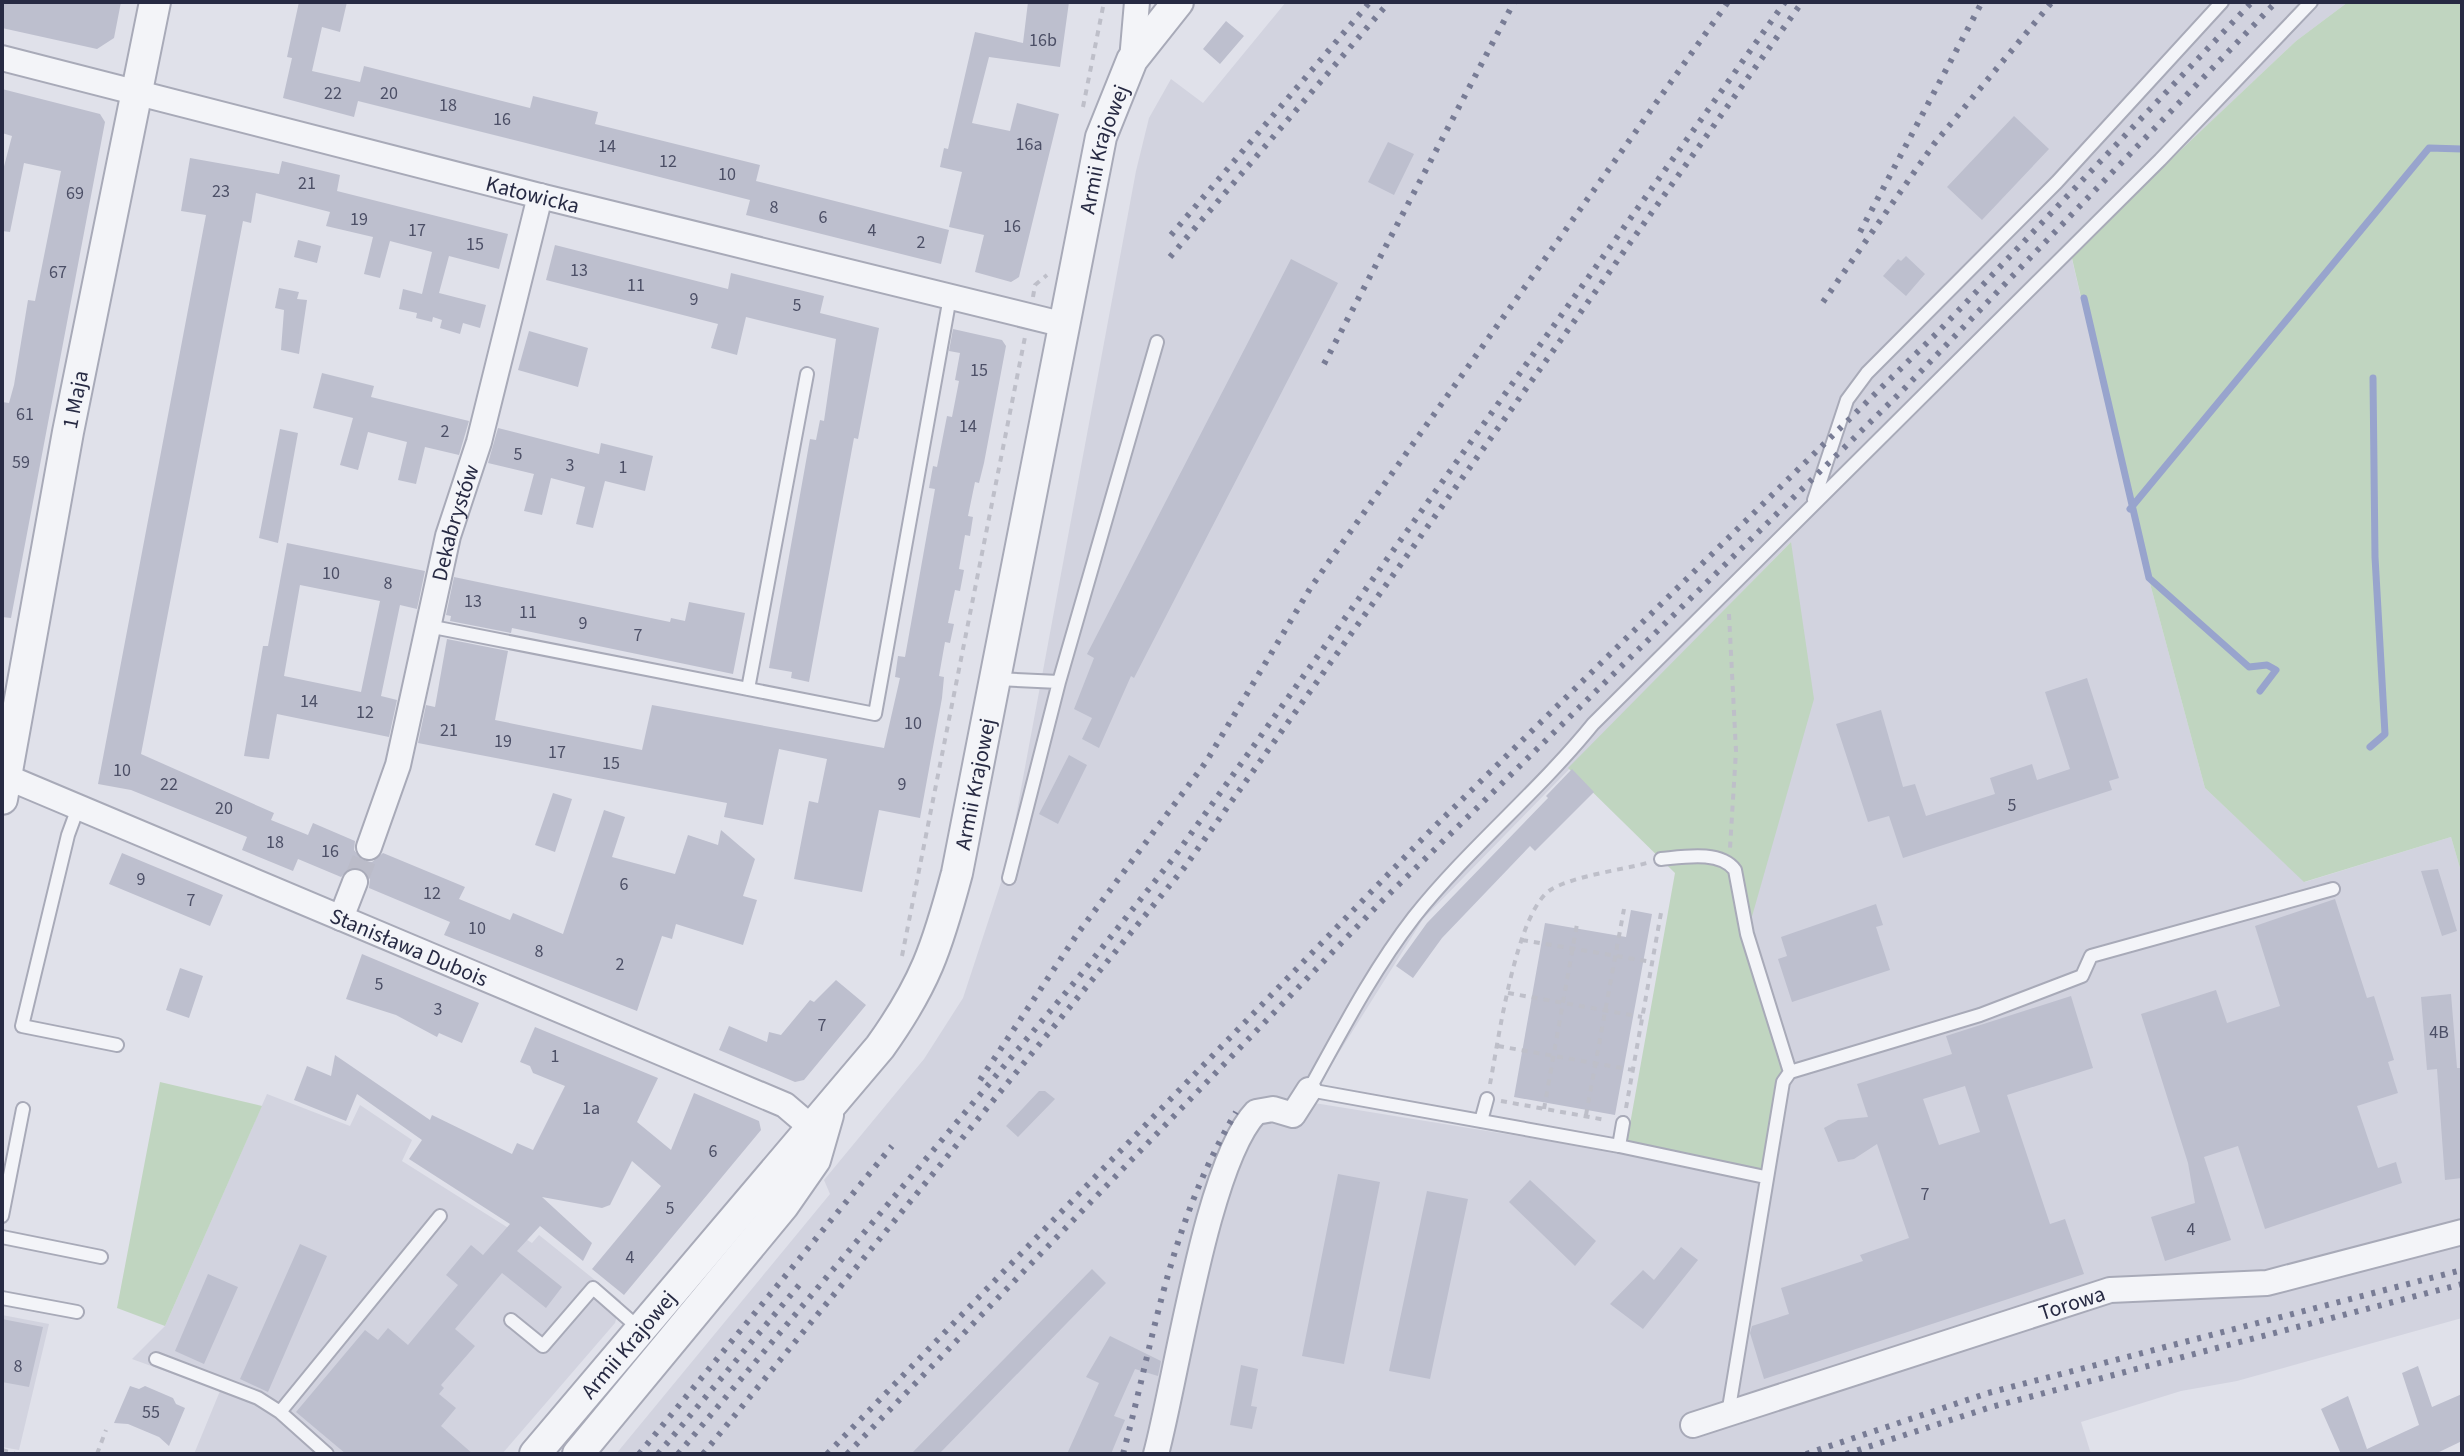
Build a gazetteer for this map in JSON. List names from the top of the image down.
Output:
{
  "streets": {
    "street": [
      "Armii Krajowej",
      "Katowicka",
      "1 Maja",
      "Dekabrystów",
      "Stanisława Dubois",
      "Torowa"
    ]
  },
  "crossings": [
    ["Armii Krajowej", "Katowicka"],
    ["Armii Krajowej", "Stanisława Dubois"],
    ["Katowicka", "1 Maja"],
    ["Katowicka", "Dekabrystów"],
    ["1 Maja", "Stanisława Dubois"]
  ],
  "house_numbers": [
    "16b",
    "22",
    "20",
    "18",
    "16",
    "16a",
    "14",
    "12",
    "10",
    "21",
    "23",
    "69",
    "8",
    "6",
    "19",
    "16",
    "17",
    "4",
    "2",
    "15",
    "13",
    "67",
    "11",
    "9",
    "5",
    "15",
    "61",
    "14",
    "2",
    "5",
    "59",
    "3",
    "1",
    "10",
    "8",
    "13",
    "11",
    "9",
    "7",
    "14",
    "12",
    "10",
    "21",
    "19",
    "17",
    "15",
    "10",
    "22",
    "9",
    "5",
    "20",
    "18",
    "16",
    "9",
    "6",
    "12",
    "7",
    "10",
    "8",
    "2",
    "5",
    "3",
    "7",
    "4B",
    "1",
    "1a",
    "6",
    "7",
    "5",
    "4",
    "4",
    "8",
    "55"
  ]
}
